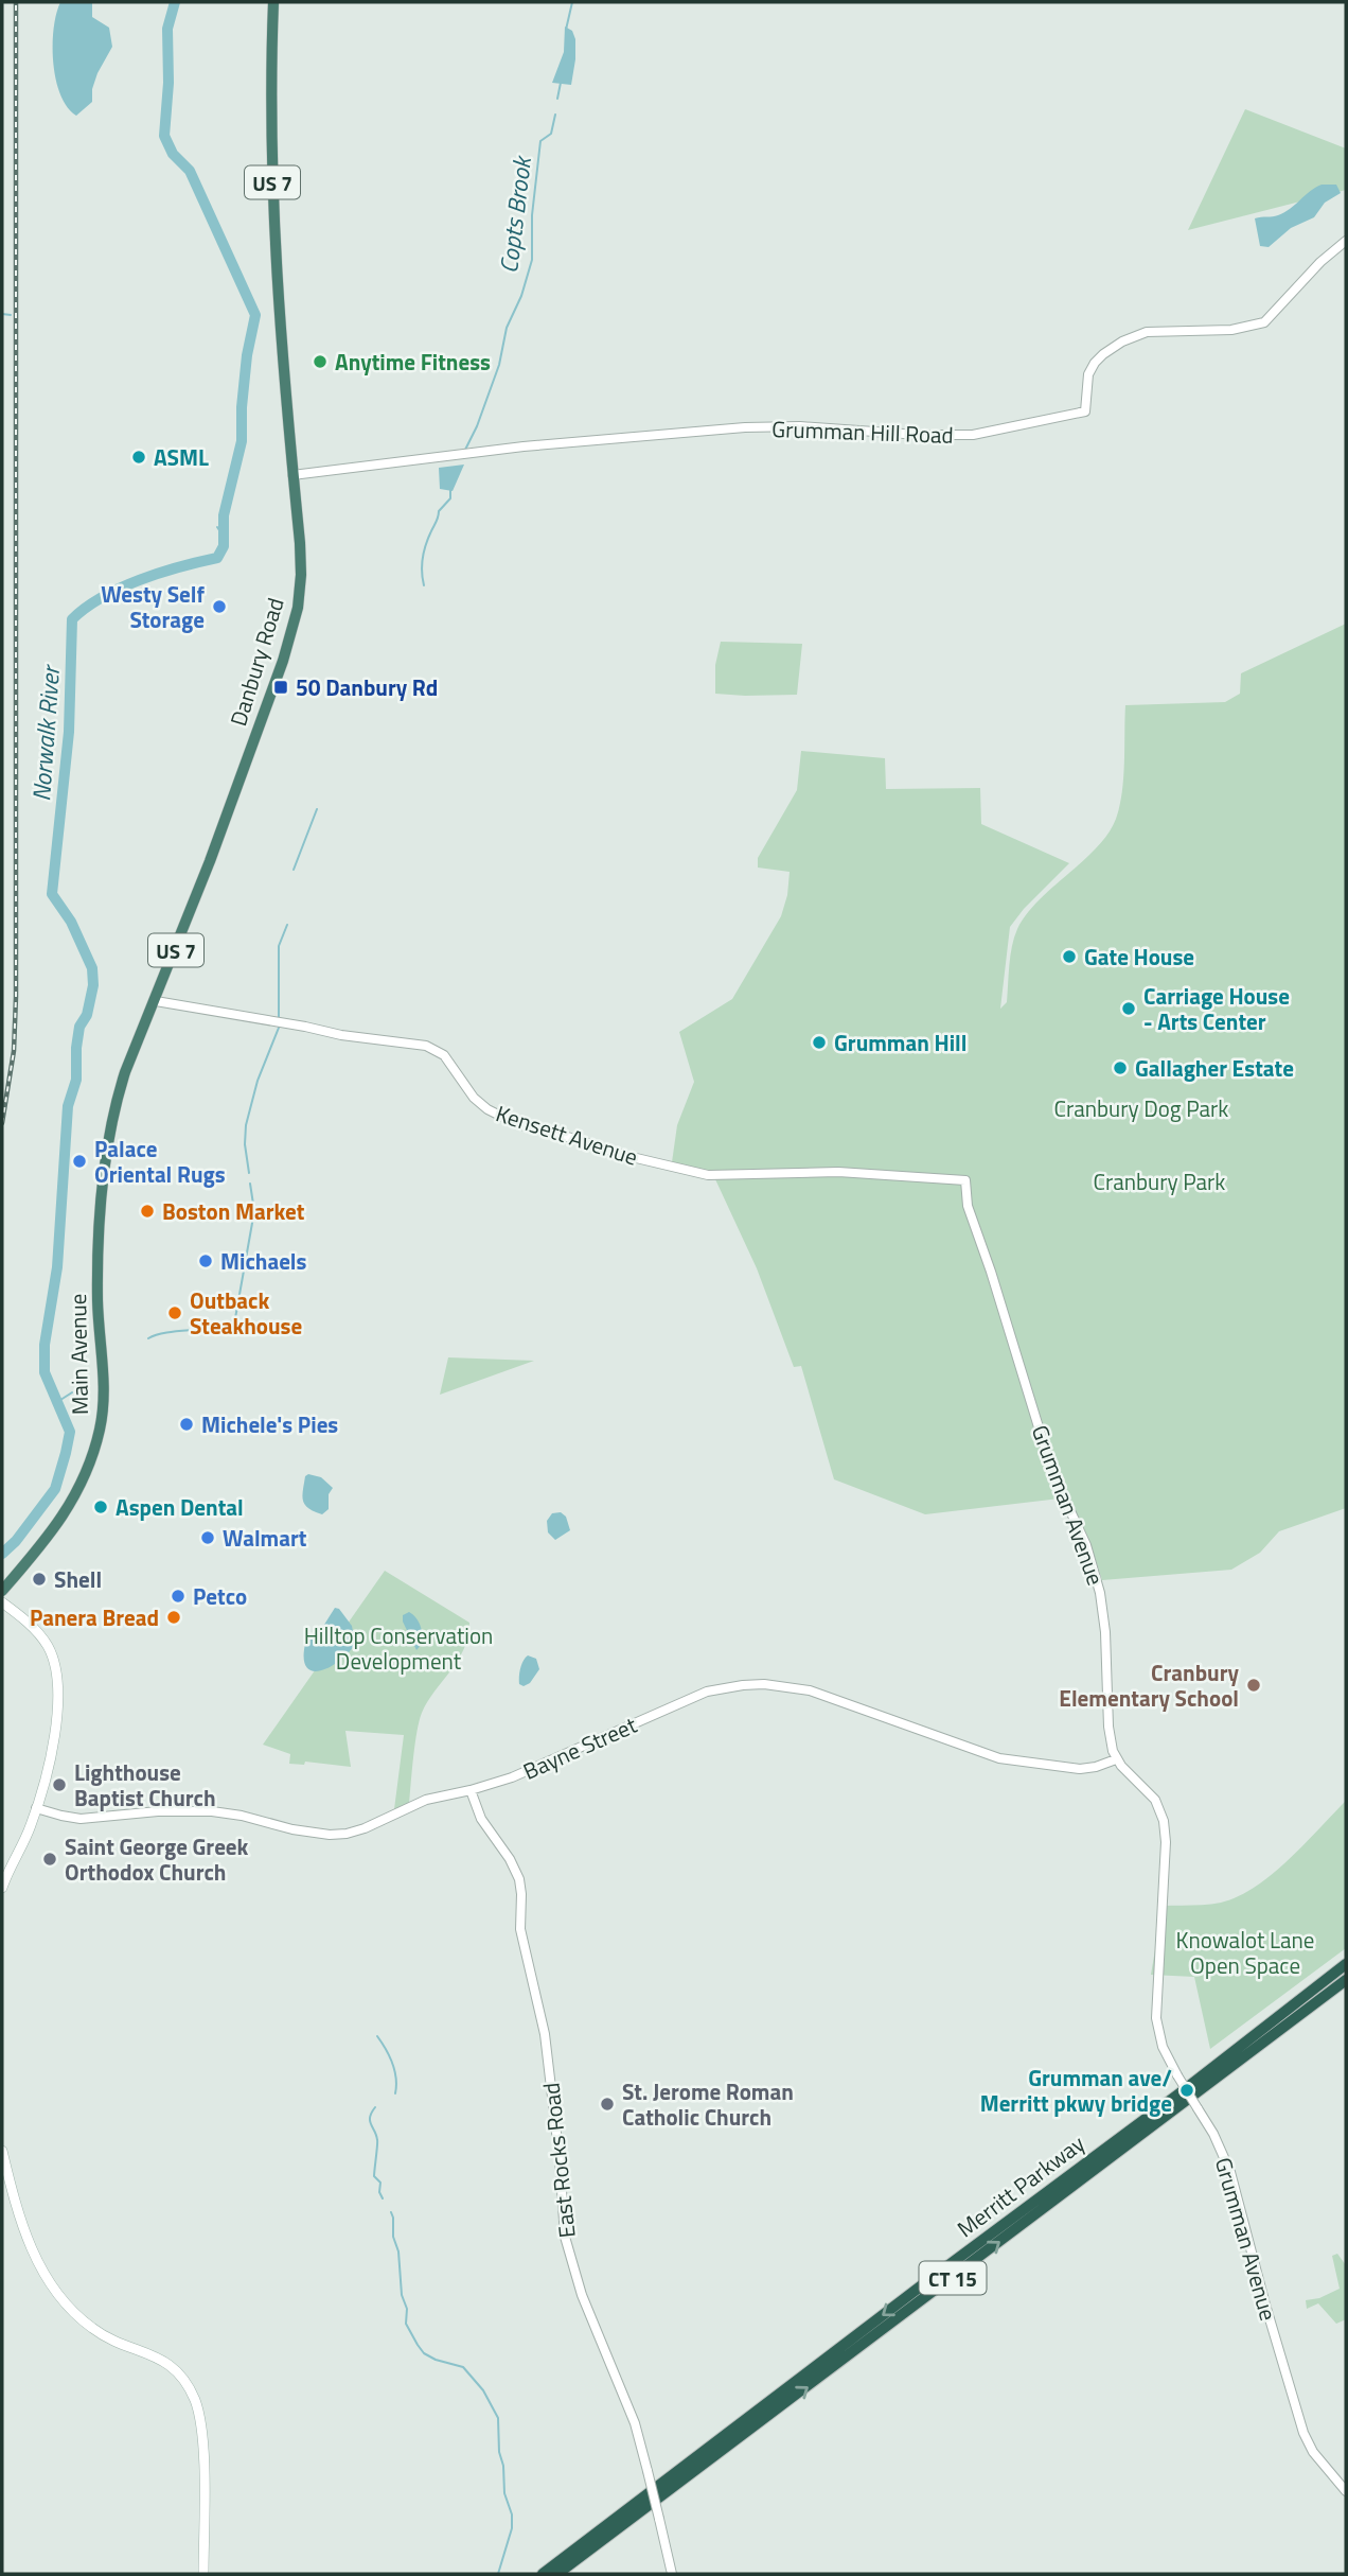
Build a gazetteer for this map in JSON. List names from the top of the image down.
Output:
{
  "streets": {
    "highway": [
      "US 7",
      "Danbury Road",
      "Main Avenue",
      "Merritt Parkway",
      "CT 15"
    ],
    "street": [
      "Grumman Hill Road",
      "Kensett Avenue",
      "Grumman Avenue",
      "Bayne Street",
      "East Rocks Road"
    ]
  },
  "crossings": [
    ["Grumman Hill Road", "Danbury Road"],
    ["Danbury Road", "Kensett Avenue"],
    ["Danbury Road", "Main Avenue"],
    ["Kensett Avenue", "Grumman Avenue"],
    ["Grumman Avenue", "Bayne Street"],
    ["Bayne Street", "East Rocks Road"]
  ],
  "water": ["Copts Brook", "Norwalk River"],
  "parks": [
    "Cranbury Dog Park",
    "Cranbury Park",
    "Hilltop Conservation Development",
    "Knowalot Lane Open Space"
  ],
  "places": {
    "other": [
      "Anytime Fitness",
      "ASML",
      "Westy Self Storage",
      "Gate House",
      "Carriage House - Arts Center",
      "Grumman Hill",
      "Gallagher Estate",
      "Palace Oriental Rugs",
      "Boston Market",
      "Michaels",
      "Outback Steakhouse",
      "Michele's Pies",
      "Aspen Dental",
      "Walmart",
      "Shell",
      "Petco",
      "Panera Bread",
      "Cranbury Elementary School",
      "Lighthouse Baptist Church",
      "Saint George Greek Orthodox Church",
      "Grumman ave/ Merritt pkwy bridge",
      "St. Jerome Roman Catholic Church"
    ],
    "transit": ["50 Danbury Rd"]
  }
}
